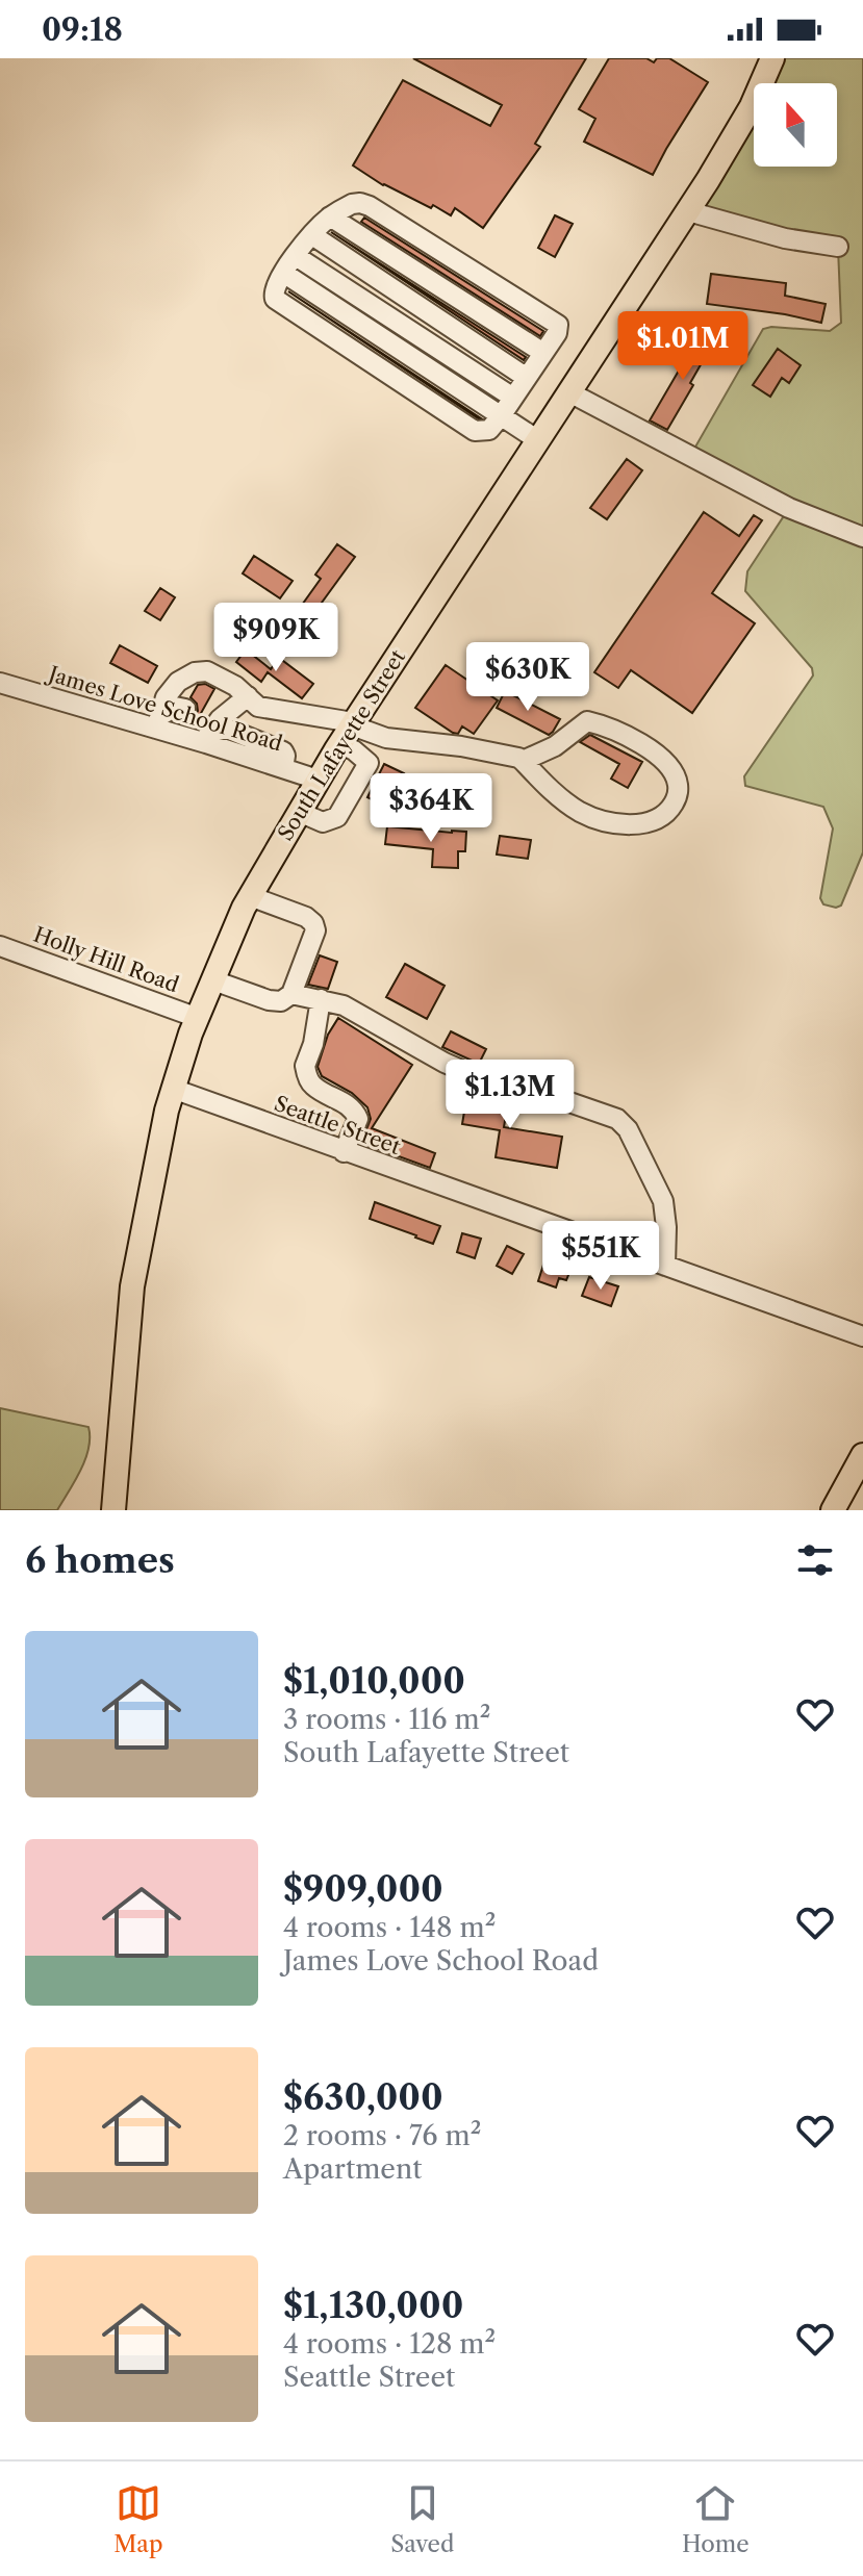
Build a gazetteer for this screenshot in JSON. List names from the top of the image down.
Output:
{
  "streets": {
    "main road": ["South Lafayette Street"],
    "street": ["James Love School Road", "Holly Hill Road", "Seattle Street"]
  },
  "crossings": [
    ["James Love School Road", "South Lafayette Street"],
    ["South Lafayette Street", "Holly Hill Road"],
    ["South Lafayette Street", "Seattle Street"]
  ],
  "north": "top",
  "page": {
    "status": "09:18",
    "price": [
      "$1.01M",
      "$909K",
      "$630K",
      "$364K",
      "$1.13M",
      "$551K"
    ],
    "heading": "6 homes",
    "list": [
      {
        "name": "$1,010,000",
        "note": "3 rooms · 116 m² · South Lafayette Street"
      },
      {
        "name": "$909,000",
        "note": "4 rooms · 148 m² · James Love School Road"
      },
      {
        "name": "$630,000",
        "note": "2 rooms · 76 m² · Apartment"
      },
      {
        "name": "$1,130,000",
        "note": "4 rooms · 128 m² · Seattle Street"
      }
    ],
    "tabs": ["Map", "Saved", "Home"]
  }
}
